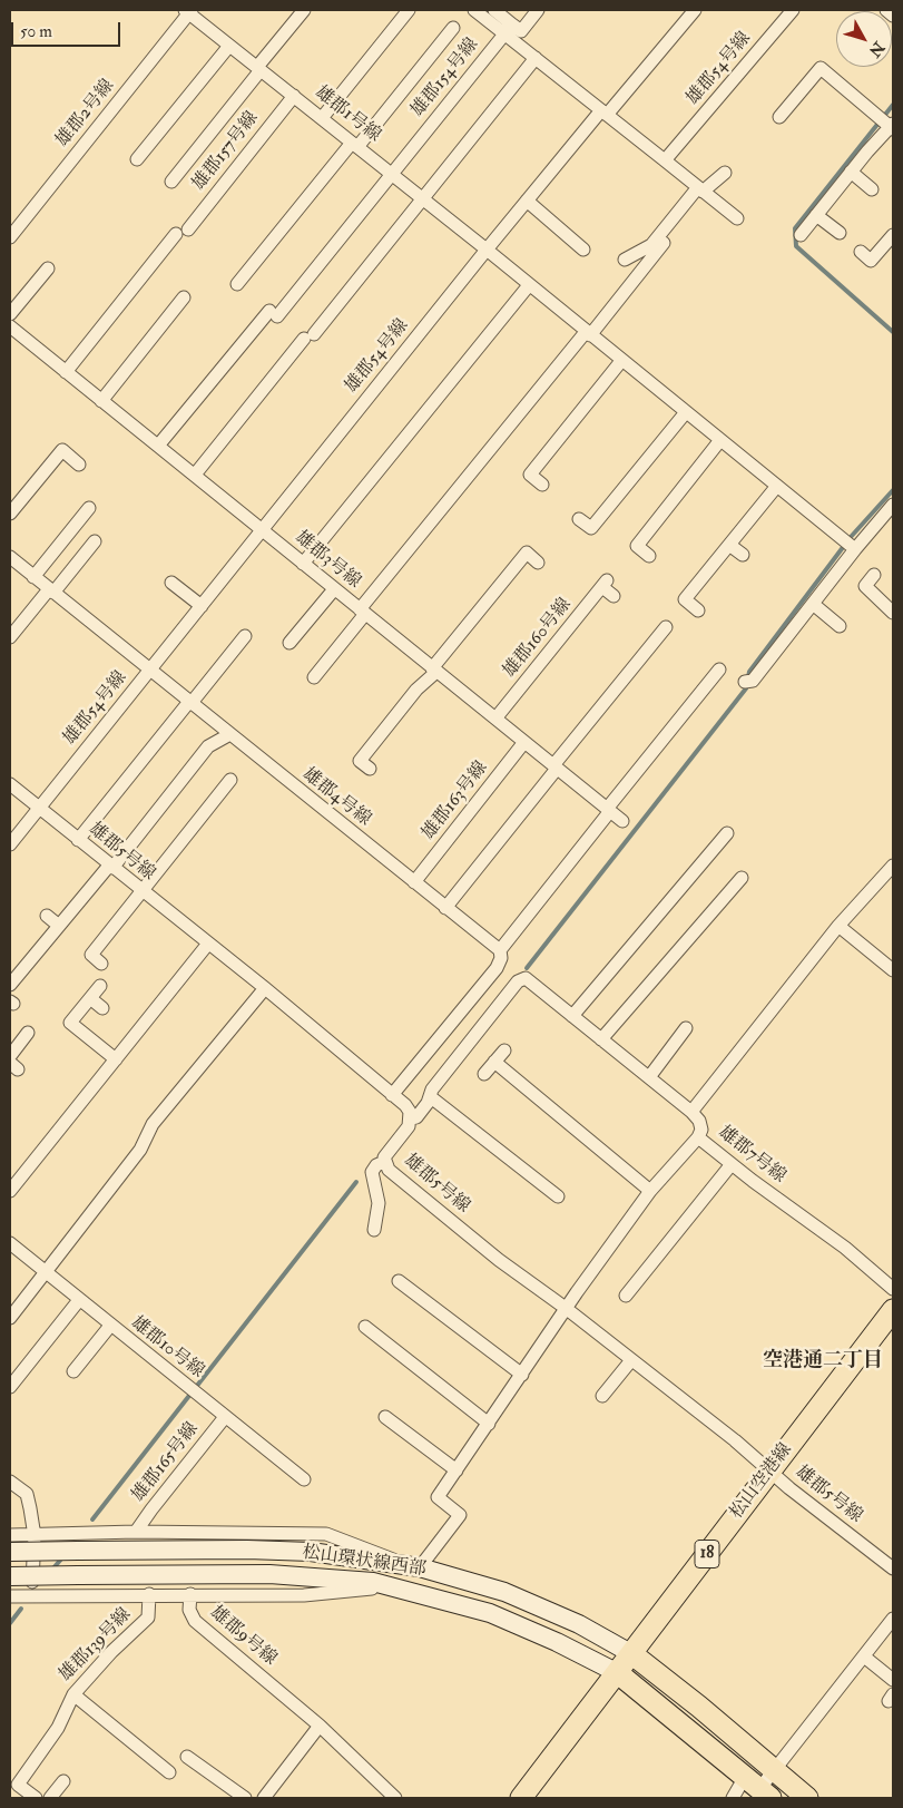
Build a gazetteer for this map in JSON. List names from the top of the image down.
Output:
{
  "streets": {
    "main road": ["松山空港線", "18"],
    "street": [
      "雄郡54号線",
      "雄郡154号線",
      "雄郡2号線",
      "雄郡1号線",
      "雄郡157号線",
      "雄郡3号線",
      "雄郡160号線",
      "雄郡4号線",
      "雄郡163号線",
      "雄郡5号線",
      "雄郡7号線",
      "雄郡10号線",
      "雄郡165号線",
      "松山環状線西部",
      "雄郡9号線",
      "雄郡139号線"
    ]
  },
  "crossings": [
    ["雄郡54号線", "雄郡1号線"],
    ["雄郡54号線", "雄郡3号線"],
    ["雄郡54号線", "雄郡4号線"],
    ["雄郡54号線", "雄郡5号線"],
    ["雄郡154号線", "雄郡1号線"],
    ["雄郡154号線", "雄郡3号線"],
    ["雄郡2号線", "雄郡1号線"],
    ["雄郡1号線", "雄郡157号線"],
    ["雄郡157号線", "雄郡3号線"],
    ["雄郡3号線", "雄郡160号線"],
    ["雄郡3号線", "雄郡163号線"],
    ["雄郡4号線", "雄郡163号線"],
    ["雄郡5号線", "松山空港線"],
    ["雄郡10号線", "雄郡165号線"],
    ["松山空港線", "松山環状線西部"]
  ],
  "districts": ["空港通二丁目"],
  "scale_bar": "50 m",
  "north": "bottom right"
}
